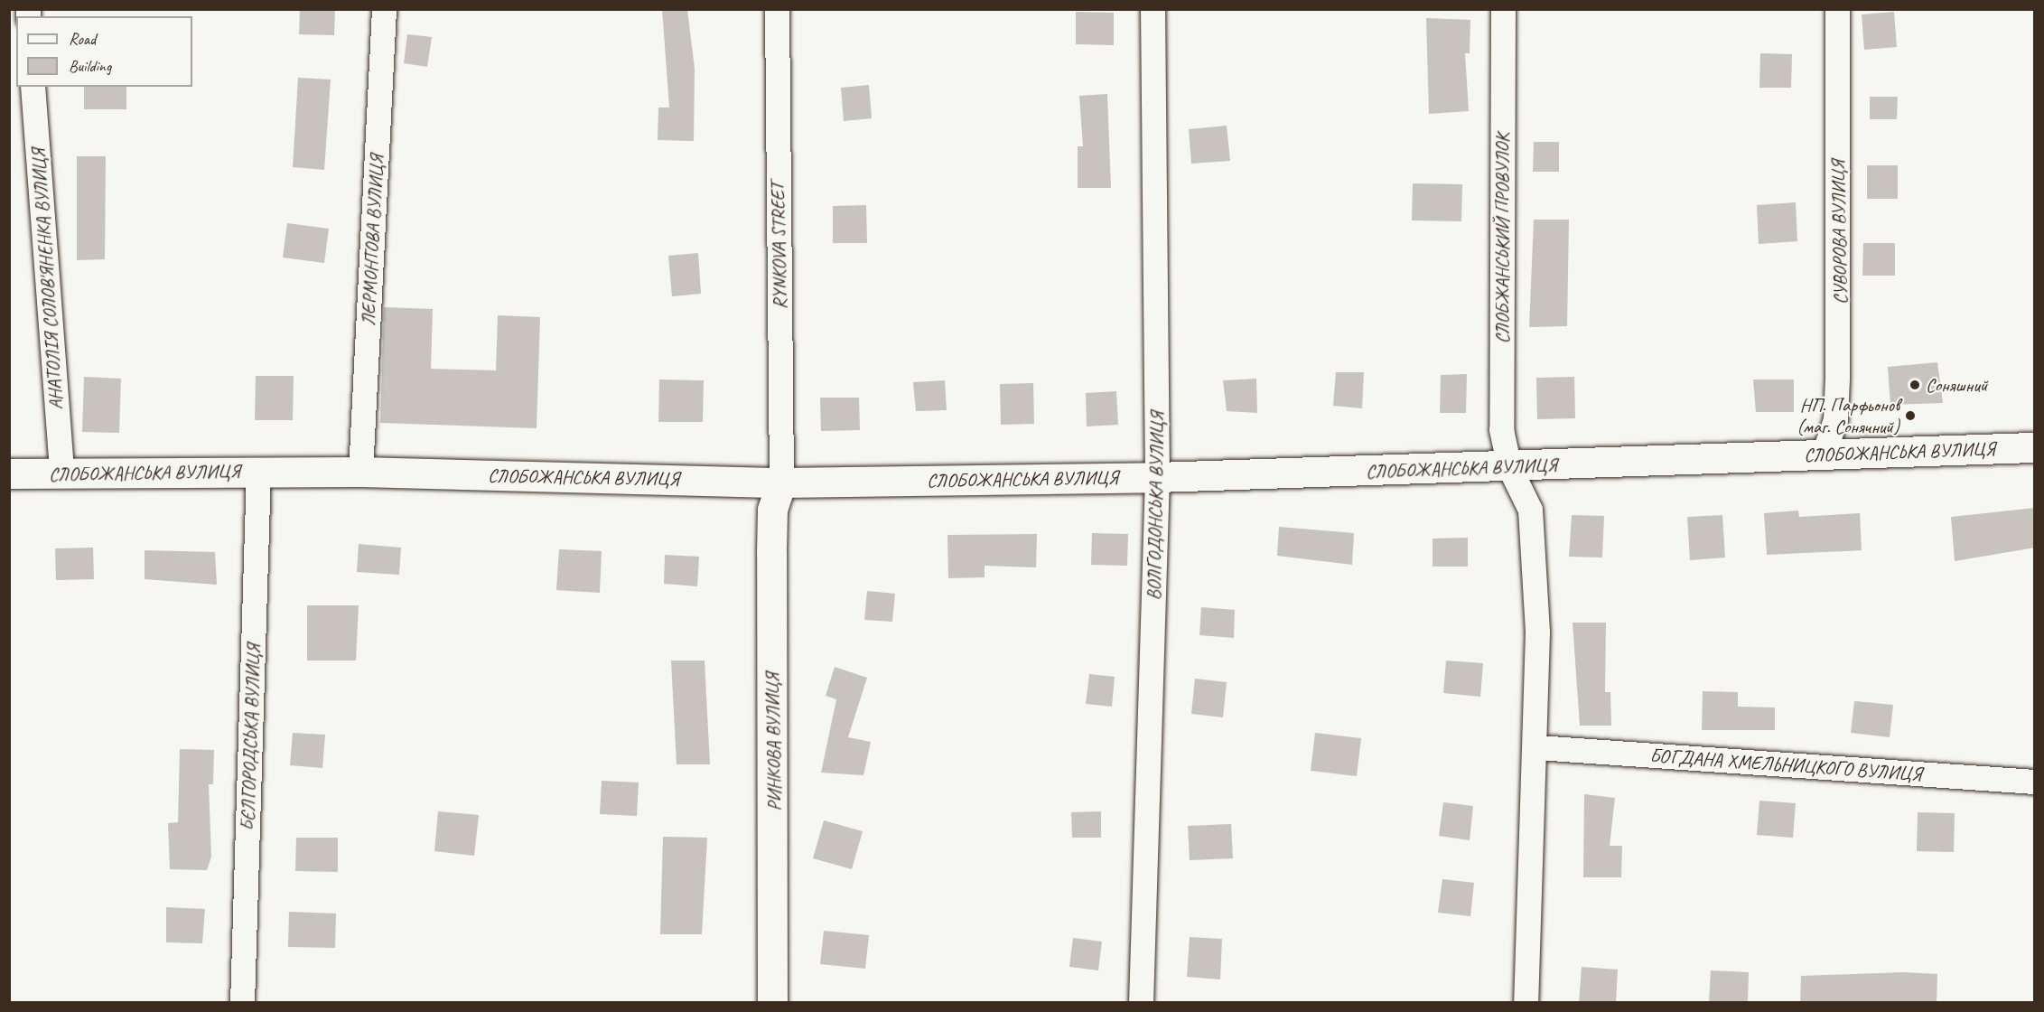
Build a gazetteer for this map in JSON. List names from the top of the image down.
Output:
{
  "streets": {
    "main road": ["СЛОБОЖАНСЬКА ВУЛИЦЯ", "РИНКОВА ВУЛИЦЯ"],
    "street": [
      "СУВОРОВА ВУЛИЦЯ",
      "СЛОБЖАНСЬКИЙ ПРОВУЛОК",
      "ЛЕРМОНТОВА ВУЛИЦЯ",
      "RYNKOVA STREET",
      "АНАТОЛІЯ СОЛОВ'ЯНЕНКА ВУЛИЦЯ",
      "ВОЛГОДОНСЬКА ВУЛИЦЯ",
      "БЄЛГОРОДСЬКА ВУЛИЦЯ",
      "БОГДАНА ХМЕЛЬНИЦКОГО ВУЛИЦЯ"
    ]
  },
  "crossings": [
    ["СУВОРОВА ВУЛИЦЯ", "СЛОБОЖАНСЬКА ВУЛИЦЯ"],
    ["СЛОБЖАНСЬКИЙ ПРОВУЛОК", "СЛОБОЖАНСЬКА ВУЛИЦЯ"],
    ["СЛОБЖАНСЬКИЙ ПРОВУЛОК", "БОГДАНА ХМЕЛЬНИЦКОГО ВУЛИЦЯ"],
    ["ЛЕРМОНТОВА ВУЛИЦЯ", "СЛОБОЖАНСЬКА ВУЛИЦЯ"],
    ["RYNKOVA STREET", "СЛОБОЖАНСЬКА ВУЛИЦЯ"],
    ["RYNKOVA STREET", "РИНКОВА ВУЛИЦЯ"],
    ["АНАТОЛІЯ СОЛОВ'ЯНЕНКА ВУЛИЦЯ", "СЛОБОЖАНСЬКА ВУЛИЦЯ"],
    ["СЛОБОЖАНСЬКА ВУЛИЦЯ", "ВОЛГОДОНСЬКА ВУЛИЦЯ"],
    ["СЛОБОЖАНСЬКА ВУЛИЦЯ", "БЄЛГОРОДСЬКА ВУЛИЦЯ"],
    ["СЛОБОЖАНСЬКА ВУЛИЦЯ", "РИНКОВА ВУЛИЦЯ"]
  ],
  "places": ["Соняшний", "НП. Парфьонов (маг. Сонячний)"],
  "legend": ["Road", "Building"]
}
